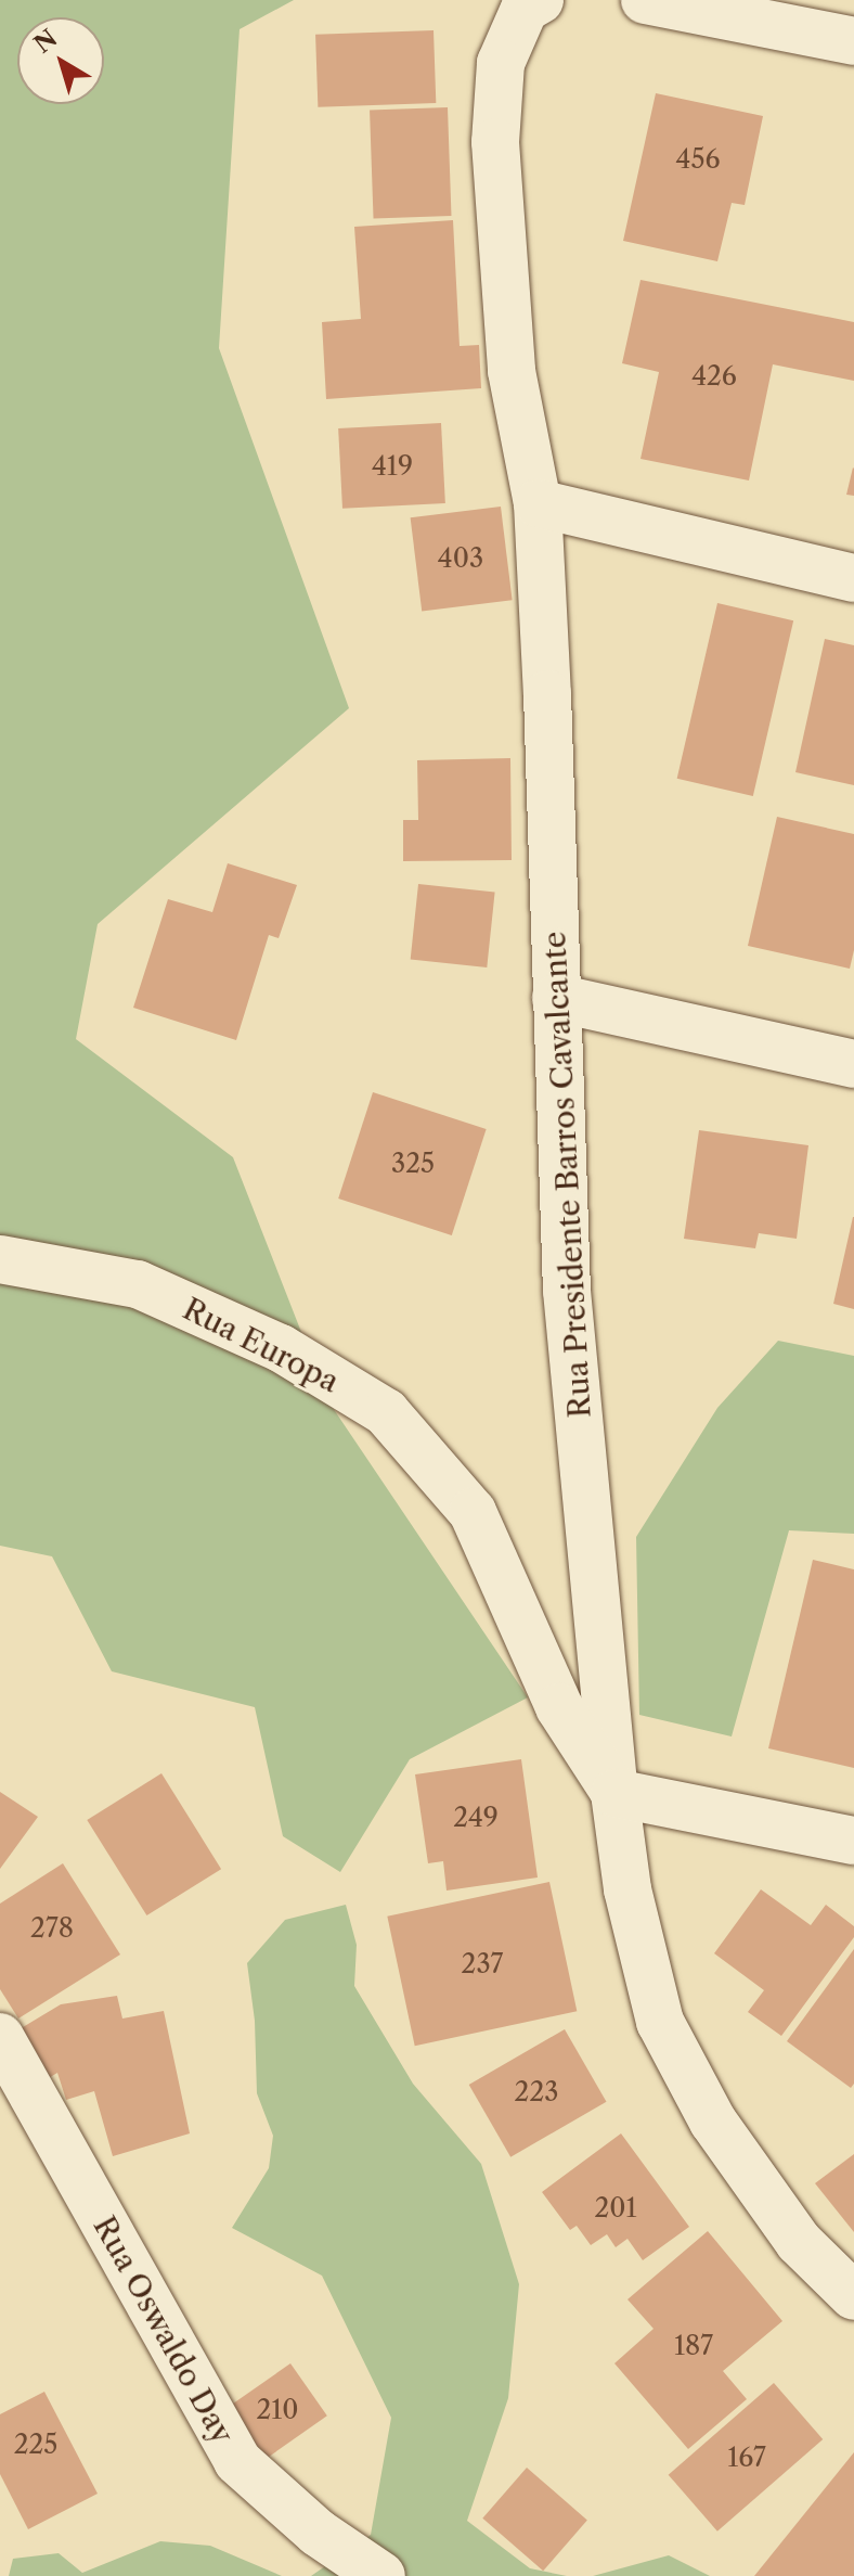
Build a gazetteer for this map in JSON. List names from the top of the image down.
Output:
{
  "streets": {
    "street": ["Rua Presidente Barros Cavalcante", "Rua Europa", "Rua Oswaldo Day"]
  },
  "crossings": [
    ["Rua Presidente Barros Cavalcante", "Rua Europa"]
  ],
  "house_numbers": [
    "456",
    "426",
    "419",
    "403",
    "325",
    "249",
    "278",
    "237",
    "223",
    "201",
    "187",
    "210",
    "225",
    "167"
  ],
  "north": "top left"
}
